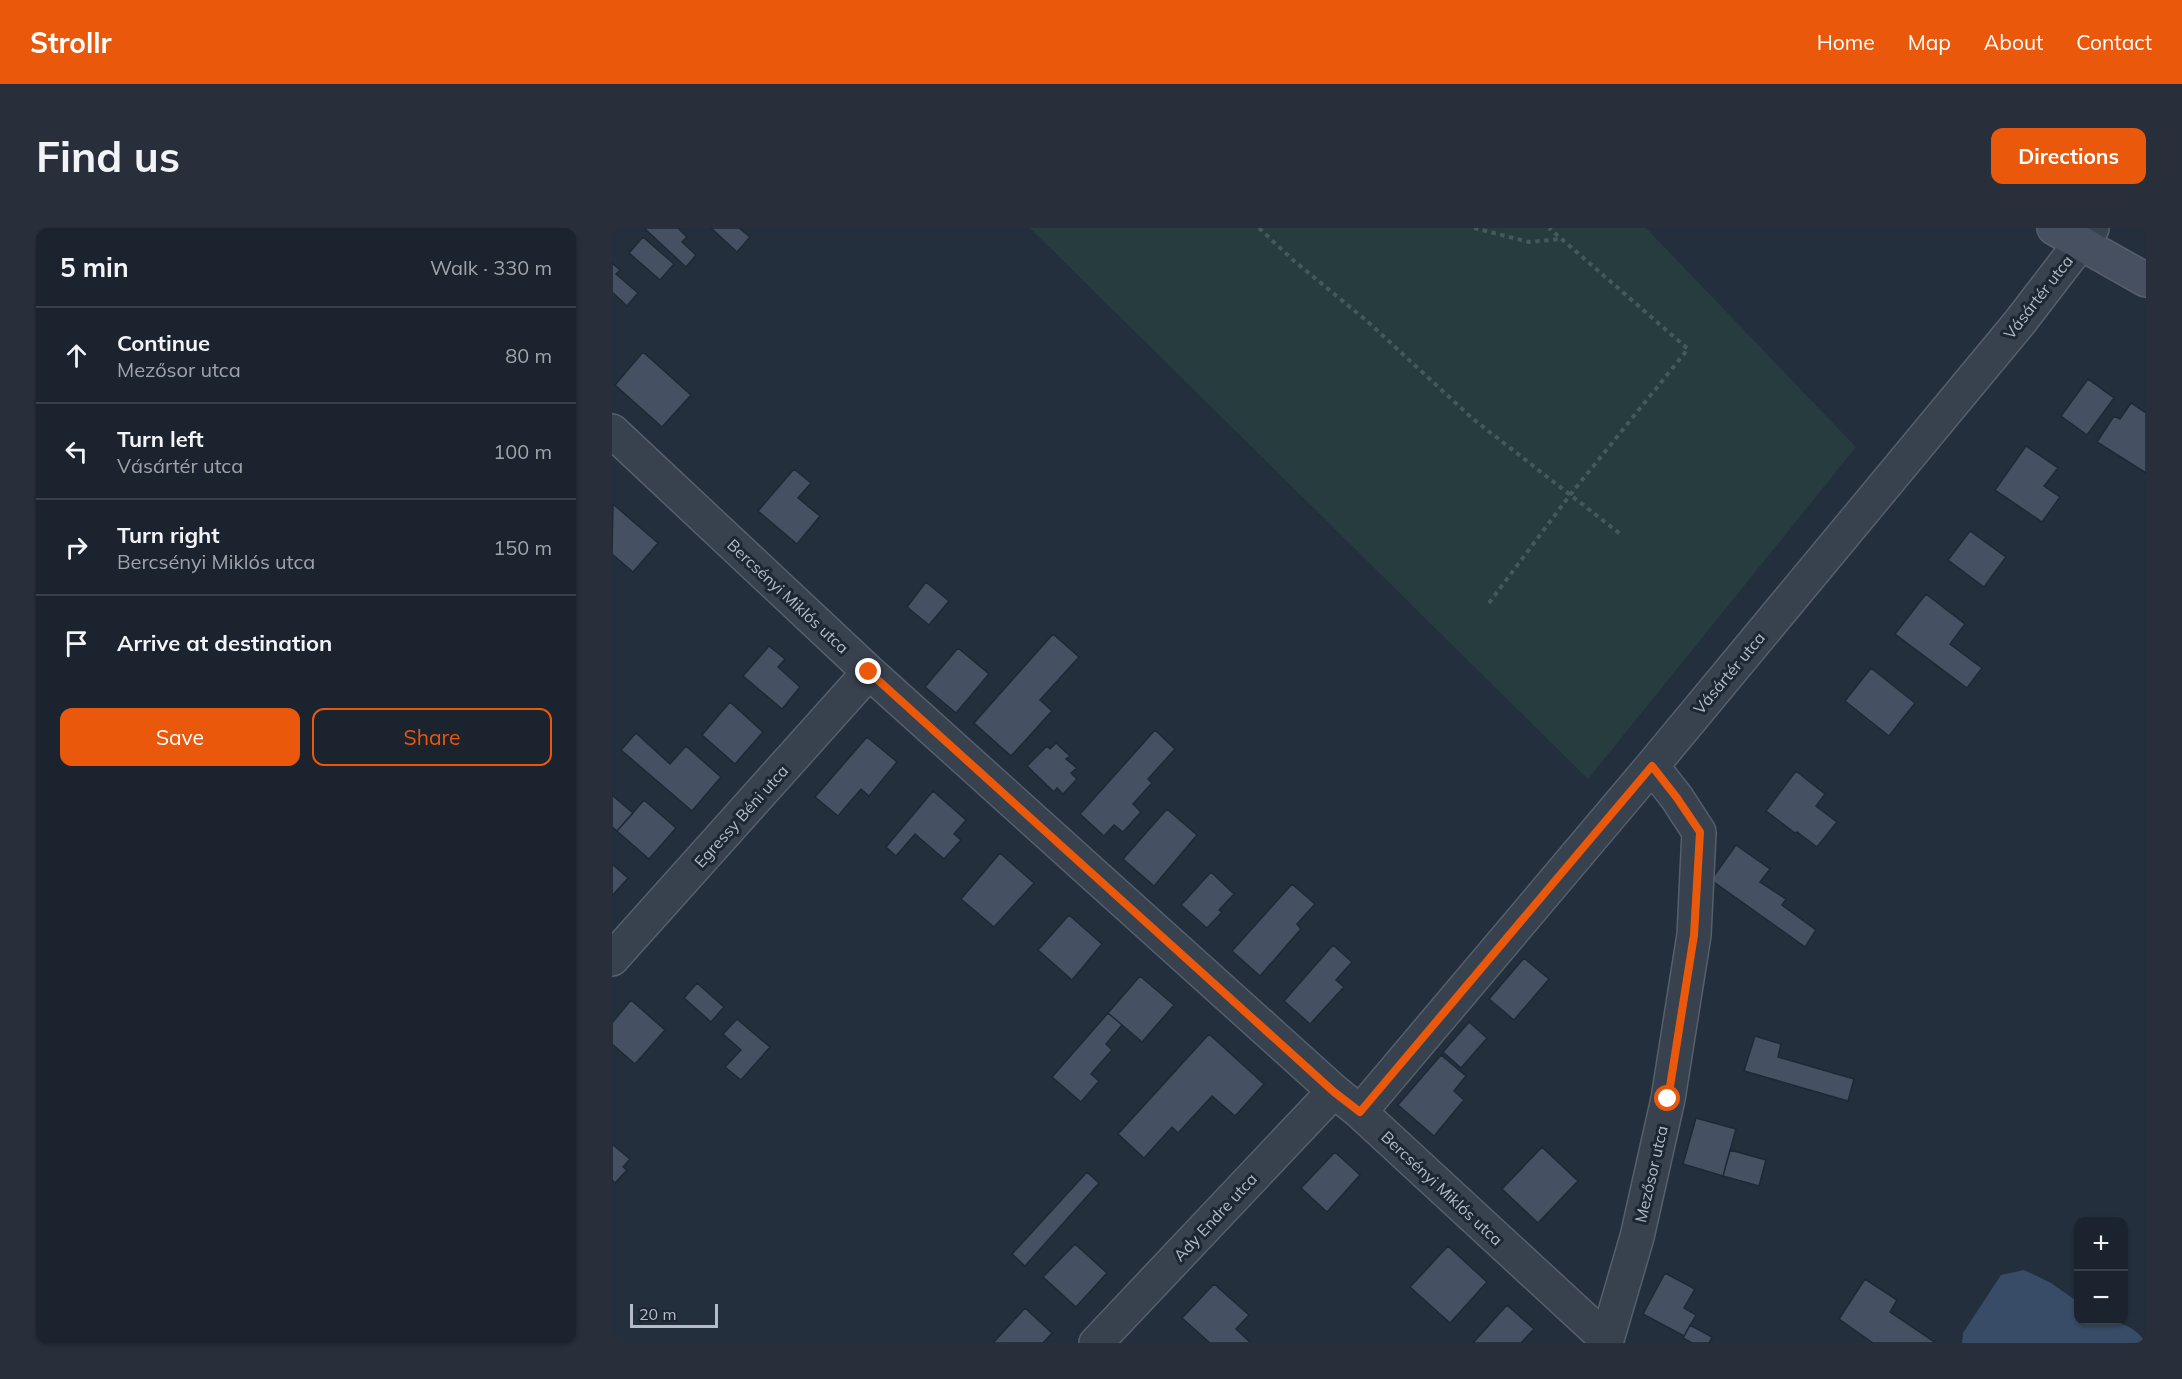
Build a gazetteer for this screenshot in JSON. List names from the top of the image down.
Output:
{
  "streets": {
    "street": [
      "Vásártér utca",
      "Bercsényi Miklós utca",
      "Egressy Béni utca",
      "Mezősor utca",
      "Ady Endre utca"
    ]
  },
  "crossings": [
    ["Vásártér utca", "Bercsényi Miklós utca"],
    ["Vásártér utca", "Mezősor utca"],
    ["Bercsényi Miklós utca", "Egressy Béni utca"],
    ["Bercsényi Miklós utca", "Mezősor utca"],
    ["Bercsényi Miklós utca", "Ady Endre utca"]
  ],
  "scale_bar": "20 m",
  "page": {
    "header": "Strollr",
    "nav": [
      "Home",
      "Map",
      "About",
      "Contact"
    ],
    "buttons": [
      "Directions",
      ["Save", "Share"]
    ],
    "title": "Find us",
    "heading": ["5 min", "Walk · 330 m"],
    "list": [
      ["Continue", "Mezősor utca", "80 m"],
      ["Turn left", "Vásártér utca", "100 m"],
      ["Turn right", "Bercsényi Miklós utca", "150 m"],
      "Arrive at destination"
    ],
    "map_buttons": ["+", "−"],
    "scale": "20 m"
  }
}
